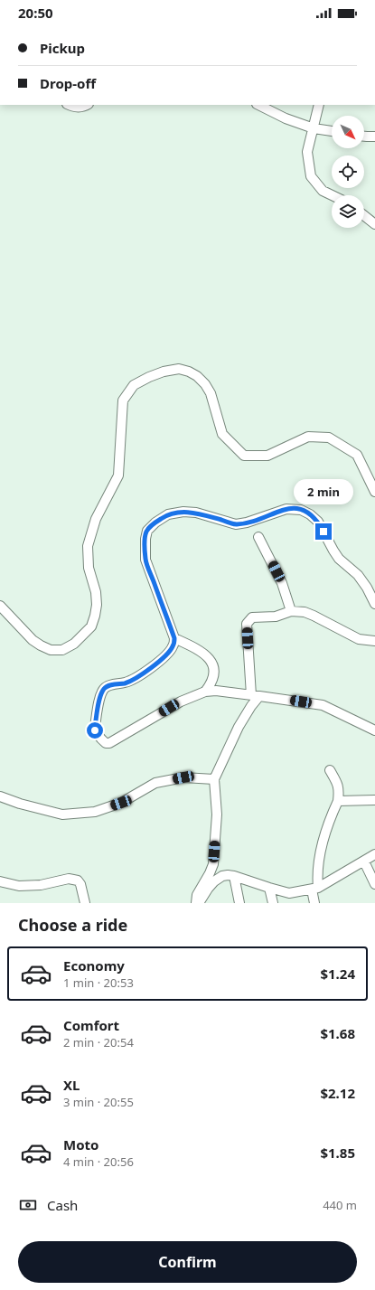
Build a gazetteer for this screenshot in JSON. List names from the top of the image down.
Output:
{
  "north": "bottom right",
  "page": {
    "status": "20:50",
    "banner": ["Pickup", "Drop-off"],
    "bubble": "2 min",
    "heading": "Choose a ride",
    "list": [
      {
        "name": "Economy",
        "note": "1 min · 20:53",
        "value": "$1.24"
      },
      {
        "name": "Comfort",
        "note": "2 min · 20:54",
        "value": "$1.68"
      },
      {
        "name": "XL",
        "note": "3 min · 20:55",
        "value": "$2.12"
      },
      {
        "name": "Moto",
        "note": "4 min · 20:56",
        "value": "$1.85"
      }
    ],
    "pay": ["Cash", "440 m"],
    "buttons": "Confirm"
  }
}
